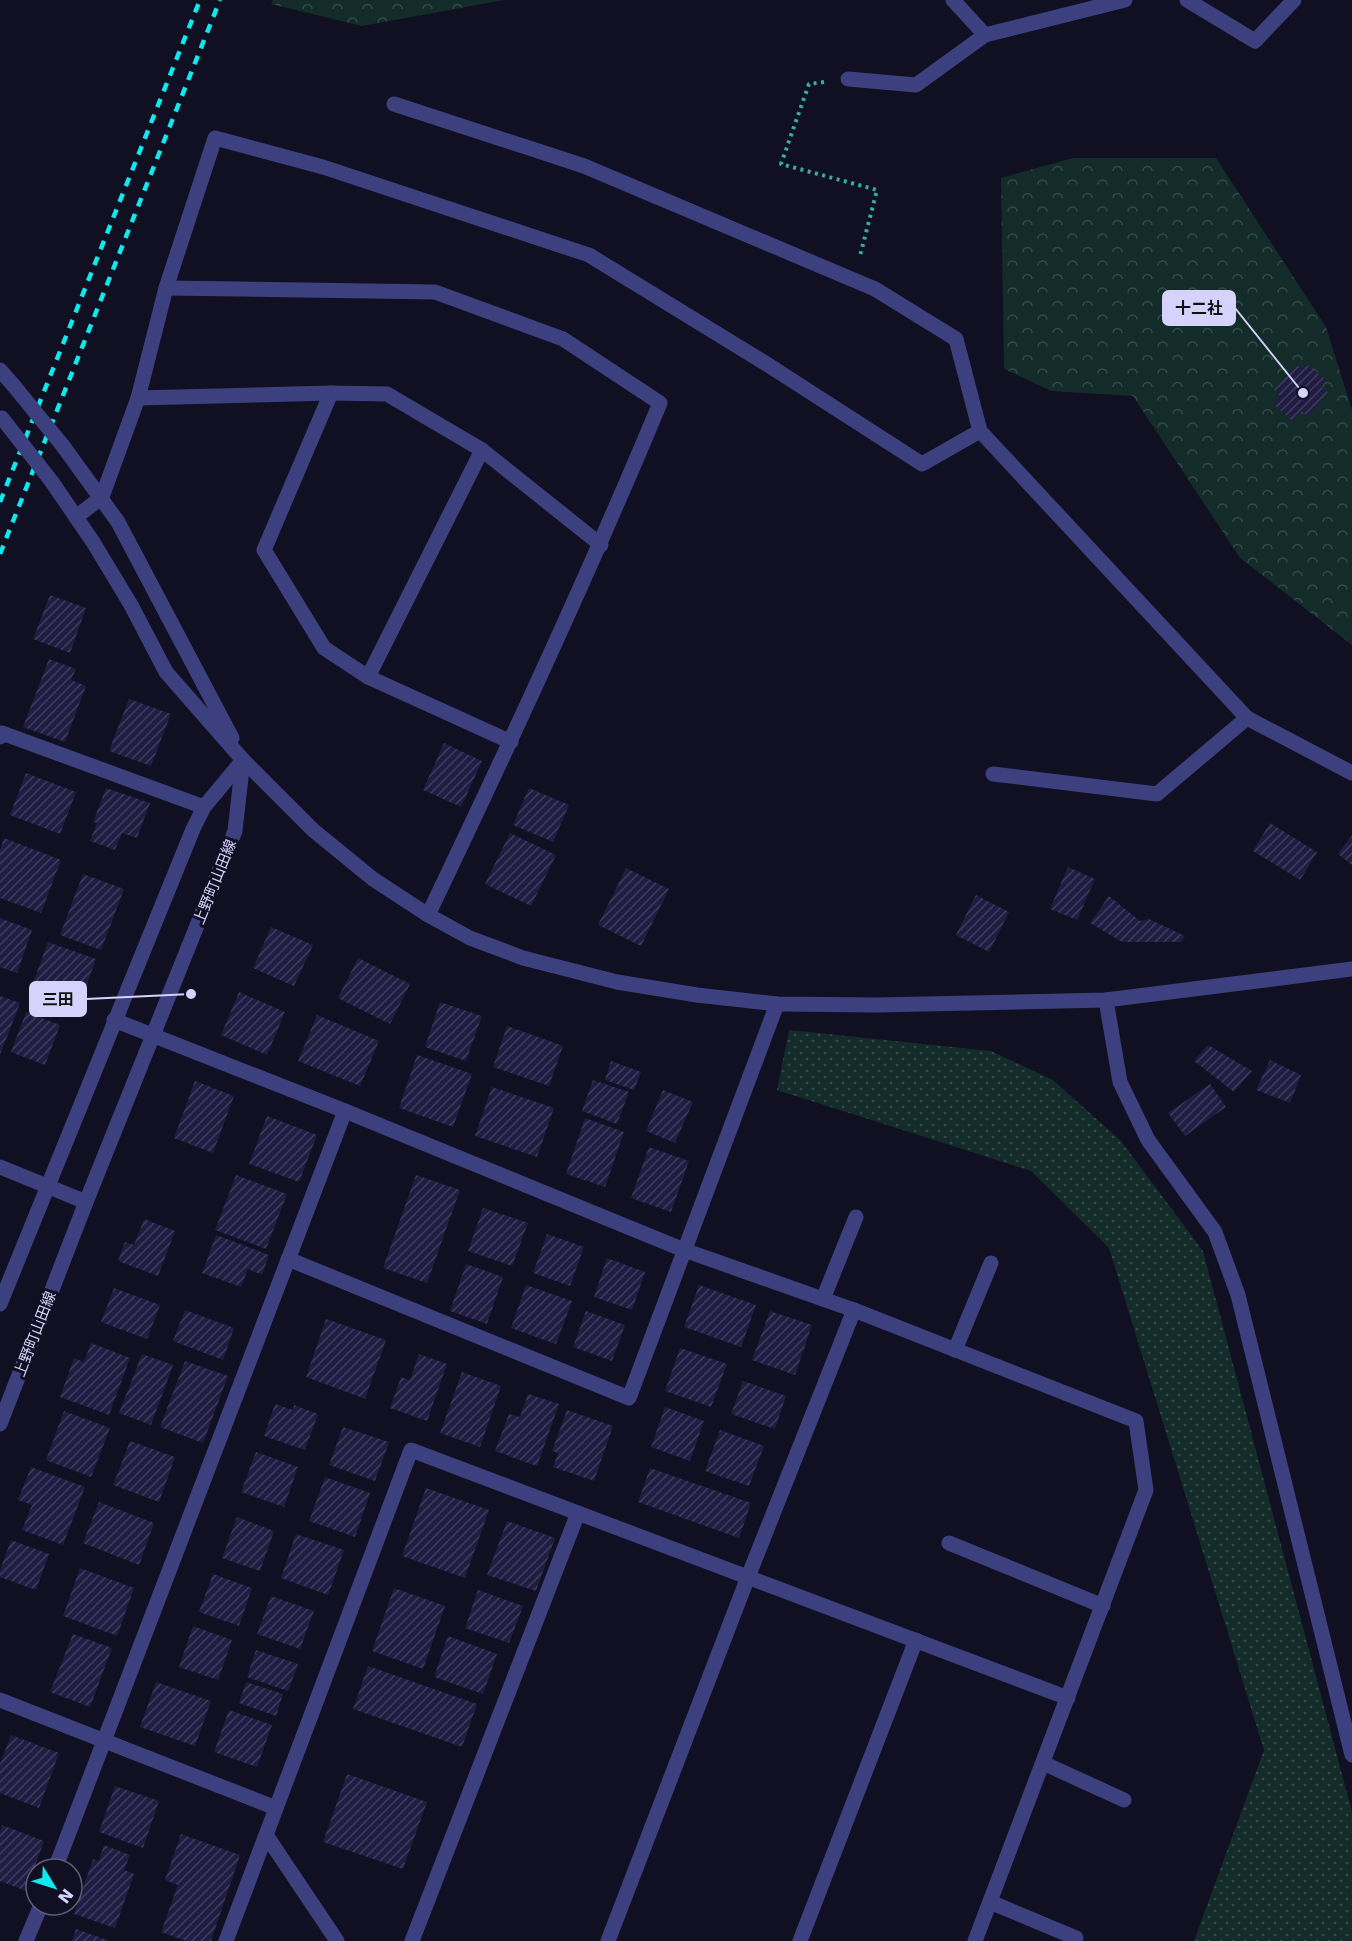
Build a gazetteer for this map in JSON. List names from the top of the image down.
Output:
{
  "streets": {
    "street": ["上野町山田線"]
  },
  "places": ["十二社", "三田"],
  "north": "bottom right"
}
